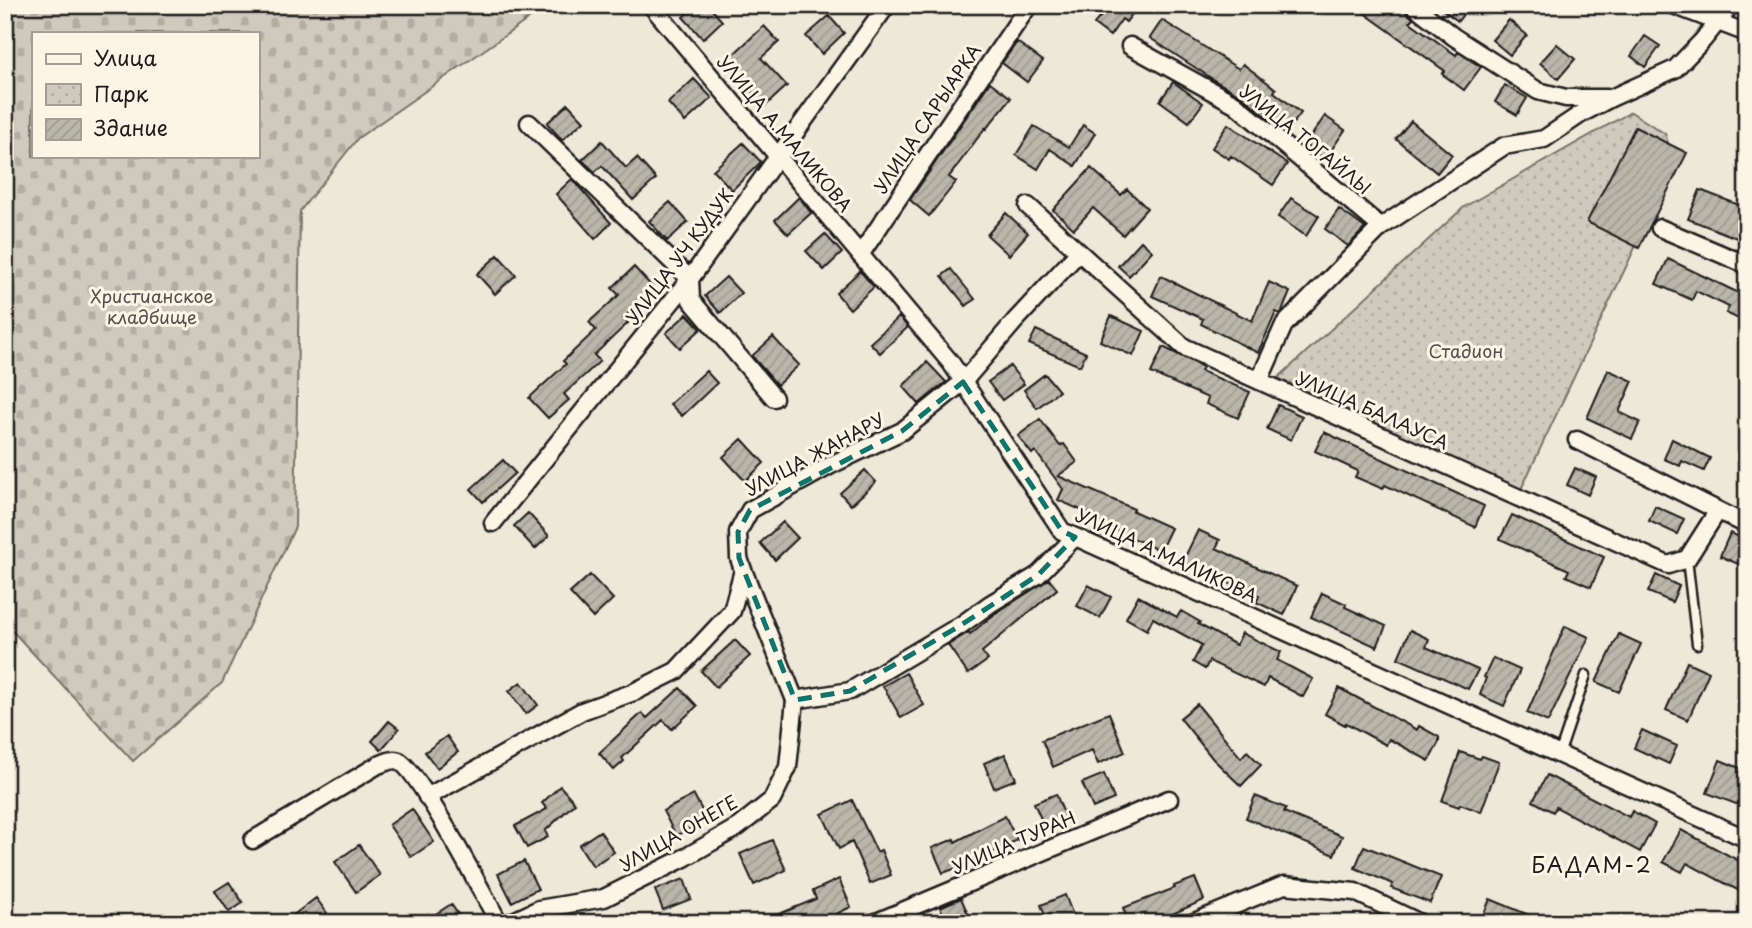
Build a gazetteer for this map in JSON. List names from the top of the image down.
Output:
{
  "streets": {
    "street": [
      "УЛИЦА САРЫАРКА",
      "УЛИЦА А.МАЛИКОВА",
      "УЛИЦА ТОГАЙЛЫ",
      "УЛИЦА УЧ КУДУК",
      "УЛИЦА БАЛАУСА",
      "УЛИЦА ЖАНАРУ",
      "УЛИЦА ОНЕГЕ",
      "УЛИЦА ТУРАН"
    ]
  },
  "crossings": [
    ["УЛИЦА САРЫАРКА", "УЛИЦА А.МАЛИКОВА"],
    ["УЛИЦА А.МАЛИКОВА", "УЛИЦА УЧ КУДУК"],
    ["УЛИЦА А.МАЛИКОВА", "УЛИЦА ЖАНАРУ"],
    ["УЛИЦА БАЛАУСА", "УЛИЦА ЖАНАРУ"]
  ],
  "districts": ["БАДАМ-2"],
  "parks": ["Христианское кладбище", "Стадион"],
  "legend": ["Улица", "Парк", "Здание"]
}
